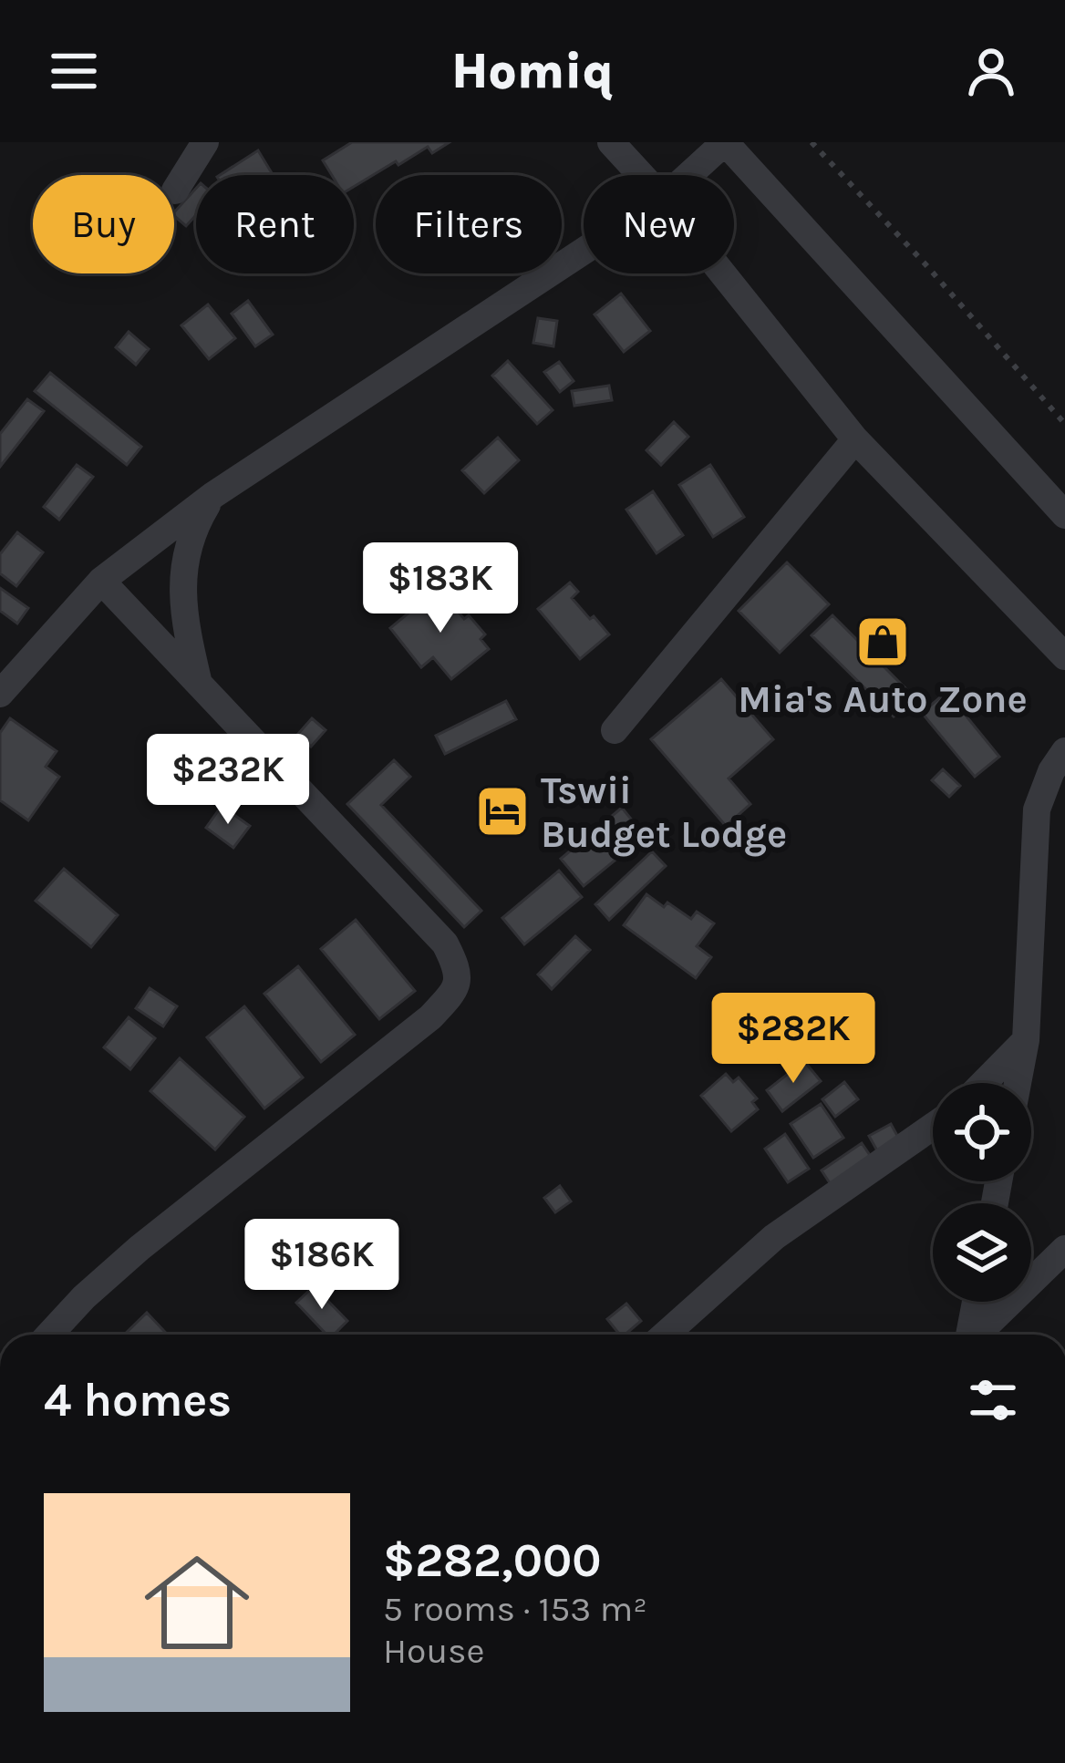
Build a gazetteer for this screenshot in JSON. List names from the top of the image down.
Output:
{
  "places": {
    "shop": ["Mia's Auto Zone"],
    "hotel": ["Tswii Budget Lodge"]
  },
  "page": {
    "header": "Homiq",
    "chip": [
      "Buy",
      "Rent",
      "Filters",
      "New"
    ],
    "price": [
      "$183K",
      "$232K",
      "$282K",
      "$186K"
    ],
    "heading": "4 homes",
    "list": [
      {
        "name": "$282,000",
        "note": "5 rooms · 153 m² · House"
      }
    ]
  }
}
